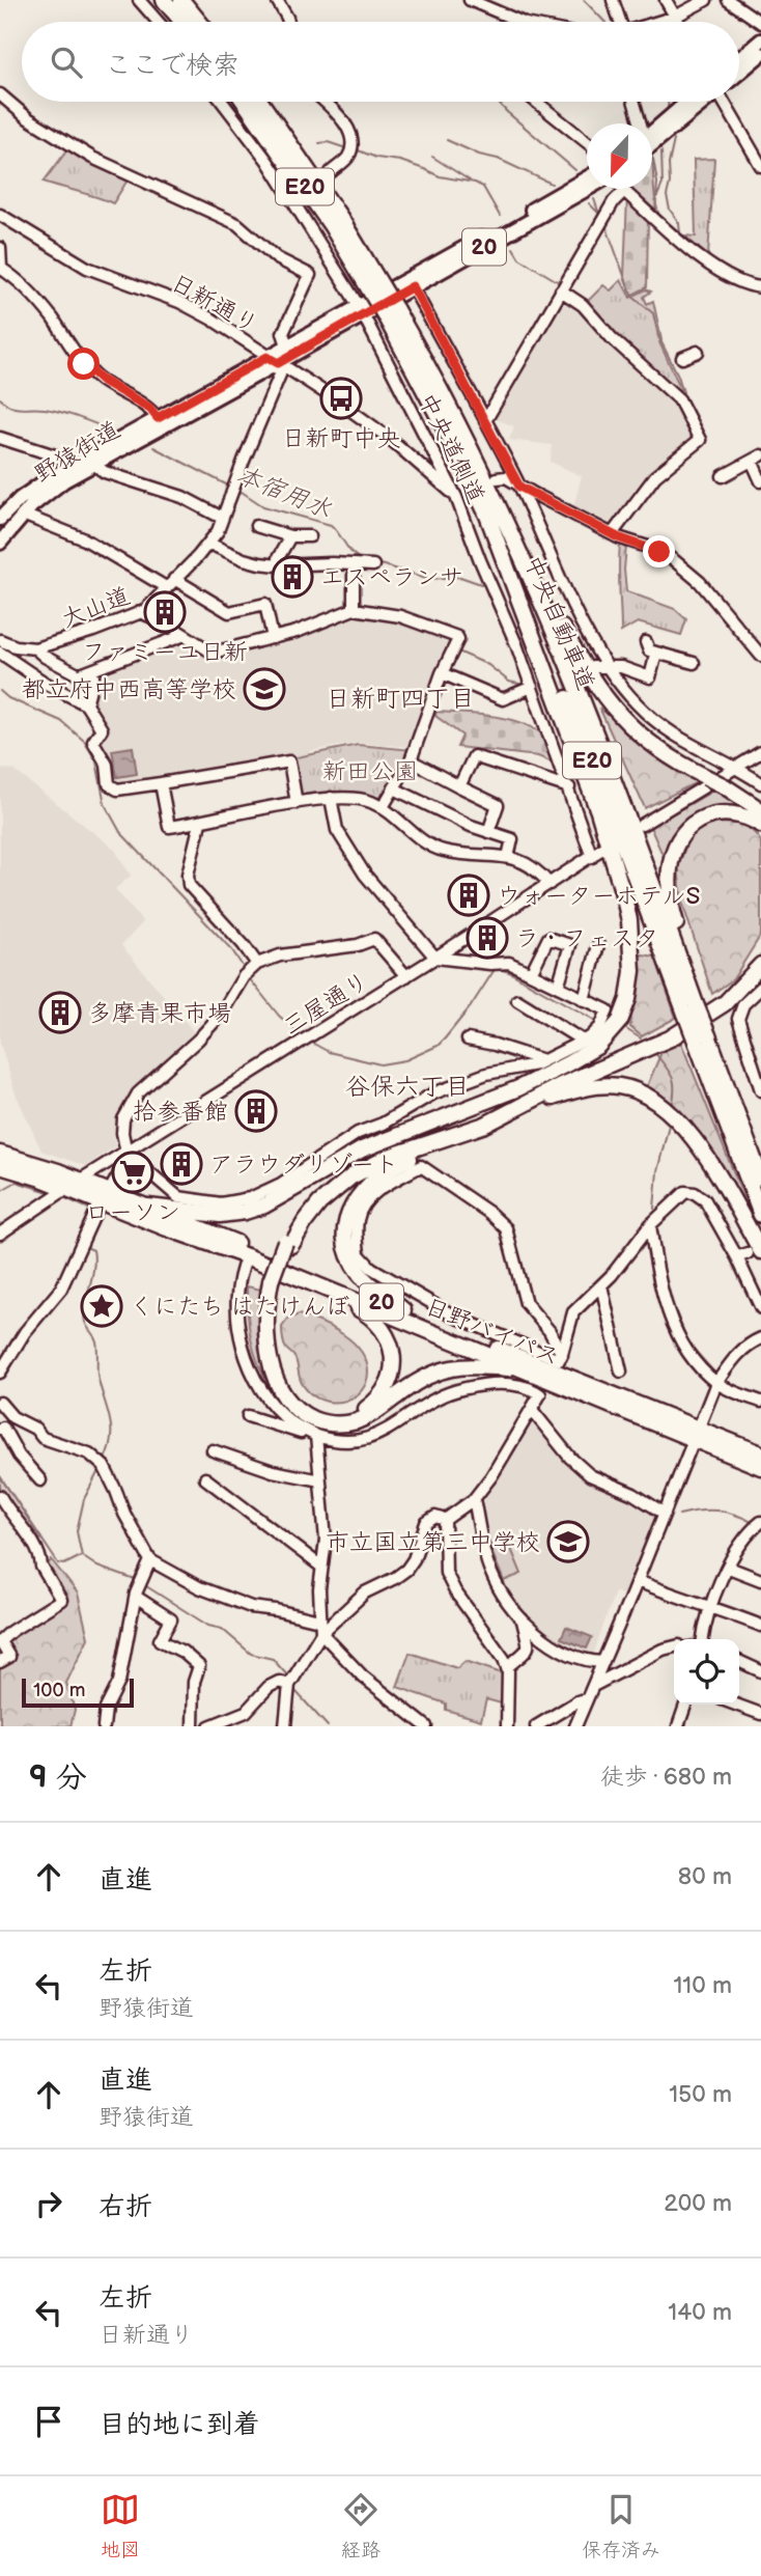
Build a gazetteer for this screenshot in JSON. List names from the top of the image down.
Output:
{
  "streets": {
    "highway": [
      "E20",
      "20",
      "中央自動車道",
      "日野バイパス"
    ],
    "main road": ["野猿街道"],
    "street": [
      "日新通り",
      "中央道側道",
      "大山道",
      "三屋通り"
    ]
  },
  "crossings": [
    ["日新通り", "中央道側道"],
    ["日新通り", "野猿街道"],
    ["日新通り", "大山道"],
    ["中央道側道", "野猿街道"],
    ["中央道側道", "三屋通り"],
    ["野猿街道", "大山道"],
    ["三屋通り", "日野バイパス"]
  ],
  "districts": ["日新町四丁目", "谷保六丁目"],
  "water": ["本宿用水"],
  "parks": ["新田公園"],
  "places": {
    "bus stop": ["日新町中央"],
    "building": [
      "エスペランサ",
      "ファミーユ日新",
      "ウォーターホテルS",
      "ラ・フェスタ",
      "多摩青果市場",
      "拾参番館",
      "アラウダリゾート"
    ],
    "school or university": ["都立府中西高等学校", "市立国立第三中学校"],
    "supermarket": ["ローソン"],
    "place": ["くにたち はたけんぼ"]
  },
  "scale_bar": "100 m",
  "north": "bottom",
  "page": {
    "search": "ここで検索",
    "scale": "100 m",
    "heading": ["9 分", "徒歩 · 680 m"],
    "list": [
      ["直進", "80 m"],
      ["左折", "野猿街道", "110 m"],
      ["直進", "野猿街道", "150 m"],
      ["右折", "200 m"],
      ["左折", "日新通り", "140 m"],
      "目的地に到着"
    ],
    "nav": ["地図", "経路", "保存済み"]
  }
}
